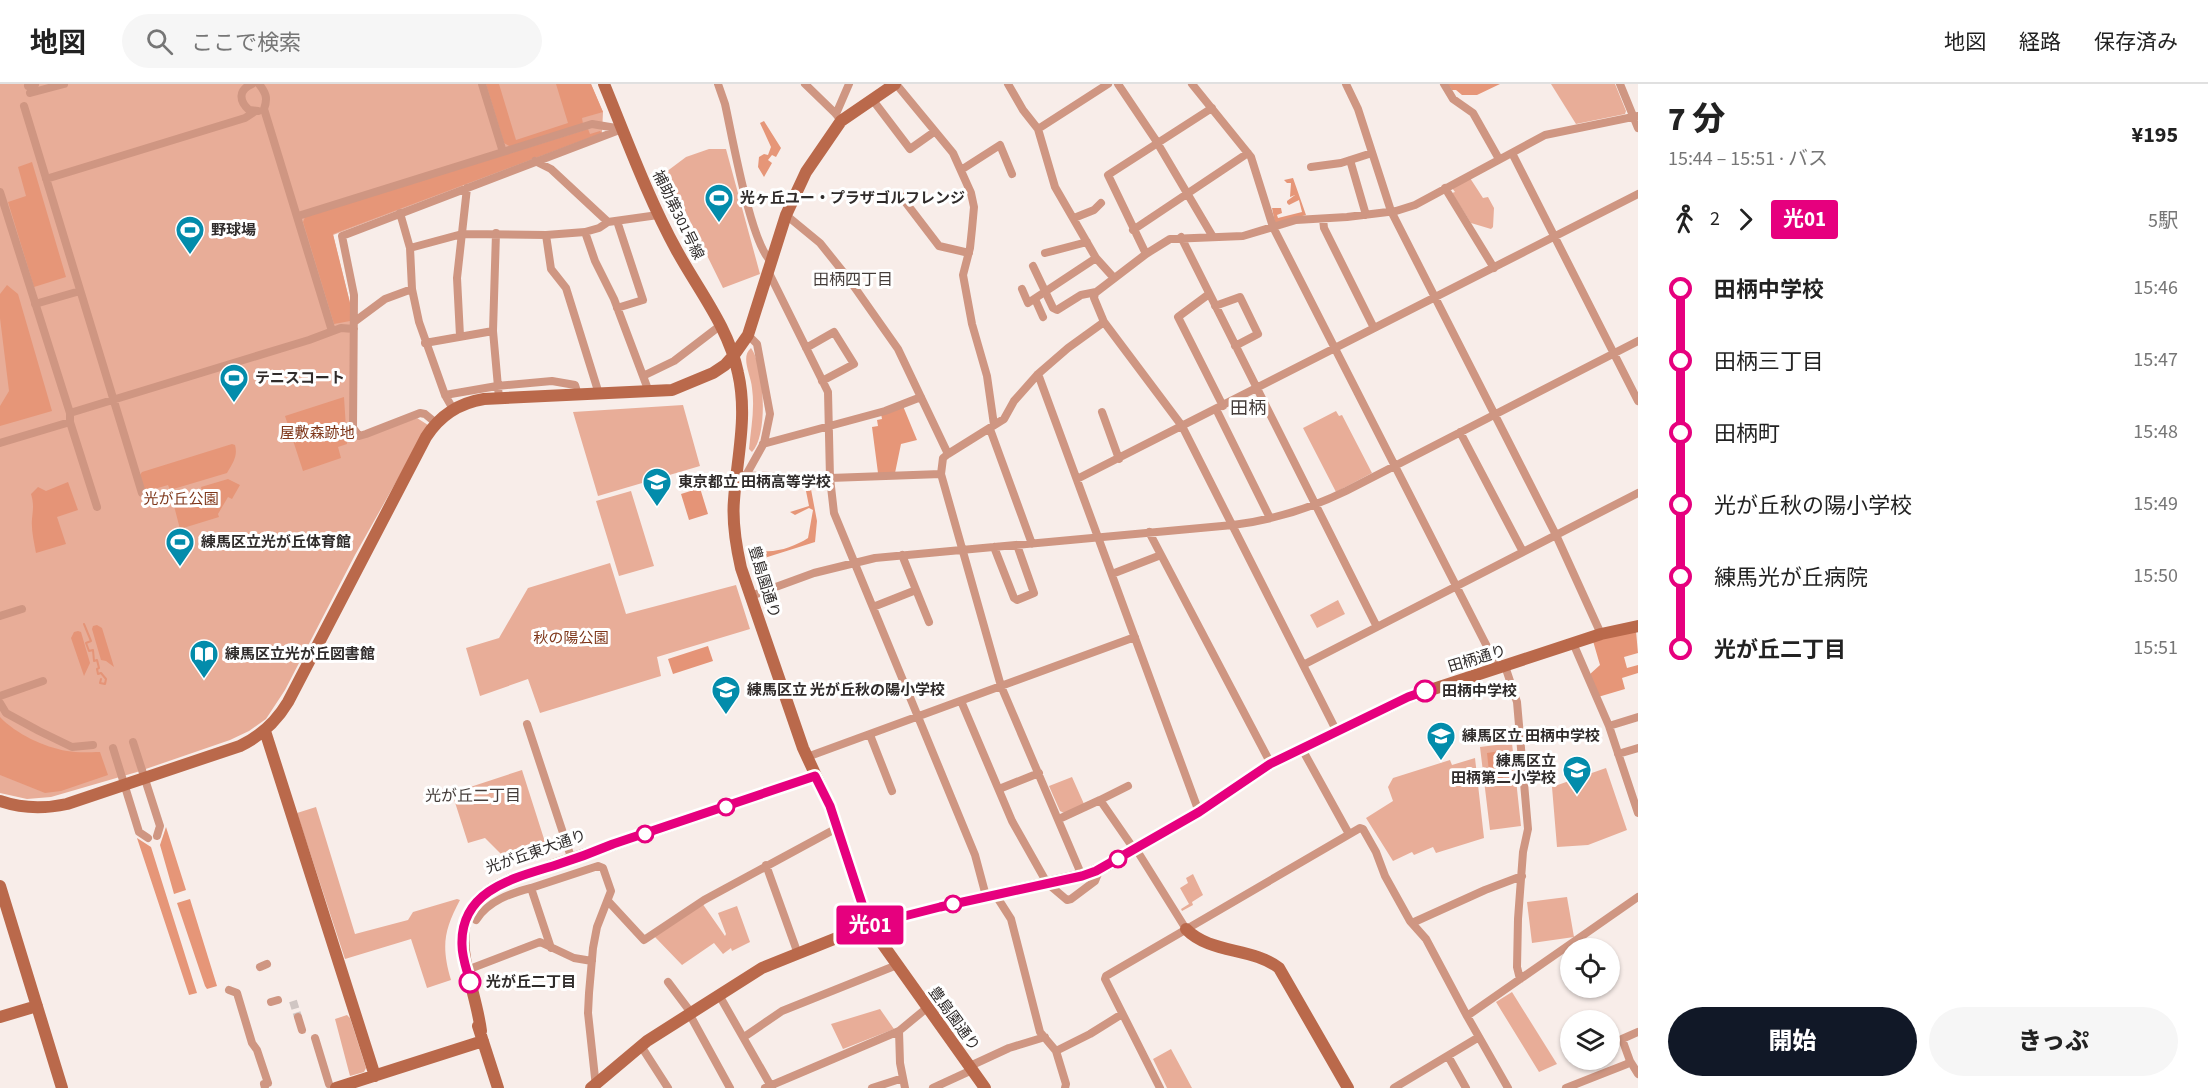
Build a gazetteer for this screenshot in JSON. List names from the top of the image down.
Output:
{
  "streets": {
    "street": [
      "補助第301号線",
      "豊島園通り",
      "田柄通り",
      "光が丘東大通り"
    ]
  },
  "crossings": [
    ["補助第301号線", "豊島園通り"],
    ["豊島園通り", "田柄通り"],
    ["豊島園通り", "光が丘東大通り"]
  ],
  "districts": ["田柄四丁目", "田柄", "光が丘二丁目"],
  "parks": ["屋敷森跡地", "光が丘公園", "秋の陽公園"],
  "places": {
    "sports": [
      "光ヶ丘ユー・プラザゴルフレンジ",
      "野球場",
      "テニスコート",
      "練馬区立光が丘体育館"
    ],
    "school or university": [
      "東京都立 田柄高等学校",
      "練馬区立 光が丘秋の陽小学校",
      "練馬区立 田柄中学校",
      "練馬区立 田柄第二小学校"
    ],
    "library": ["練馬区立光が丘図書館"],
    "other": ["田柄中学校", "光が丘二丁目"]
  },
  "lines": ["bus line 光01"],
  "page": {
    "header": "地図",
    "search": "ここで検索",
    "nav": ["地図", "経路", "保存済み"],
    "on_map": "光01",
    "heading": ["7 分", "15:44 – 15:51 · バス", "¥195"],
    "legs": ["2", "光01", "5駅"],
    "list": [
      {
        "name": "田柄中学校",
        "value": "15:46"
      },
      {
        "name": "田柄三丁目",
        "value": "15:47"
      },
      {
        "name": "田柄町",
        "value": "15:48"
      },
      {
        "name": "光が丘秋の陽小学校",
        "value": "15:49"
      },
      {
        "name": "練馬光が丘病院",
        "value": "15:50"
      },
      {
        "name": "光が丘二丁目",
        "value": "15:51"
      }
    ],
    "buttons": ["開始", "きっぷ"]
  }
}
